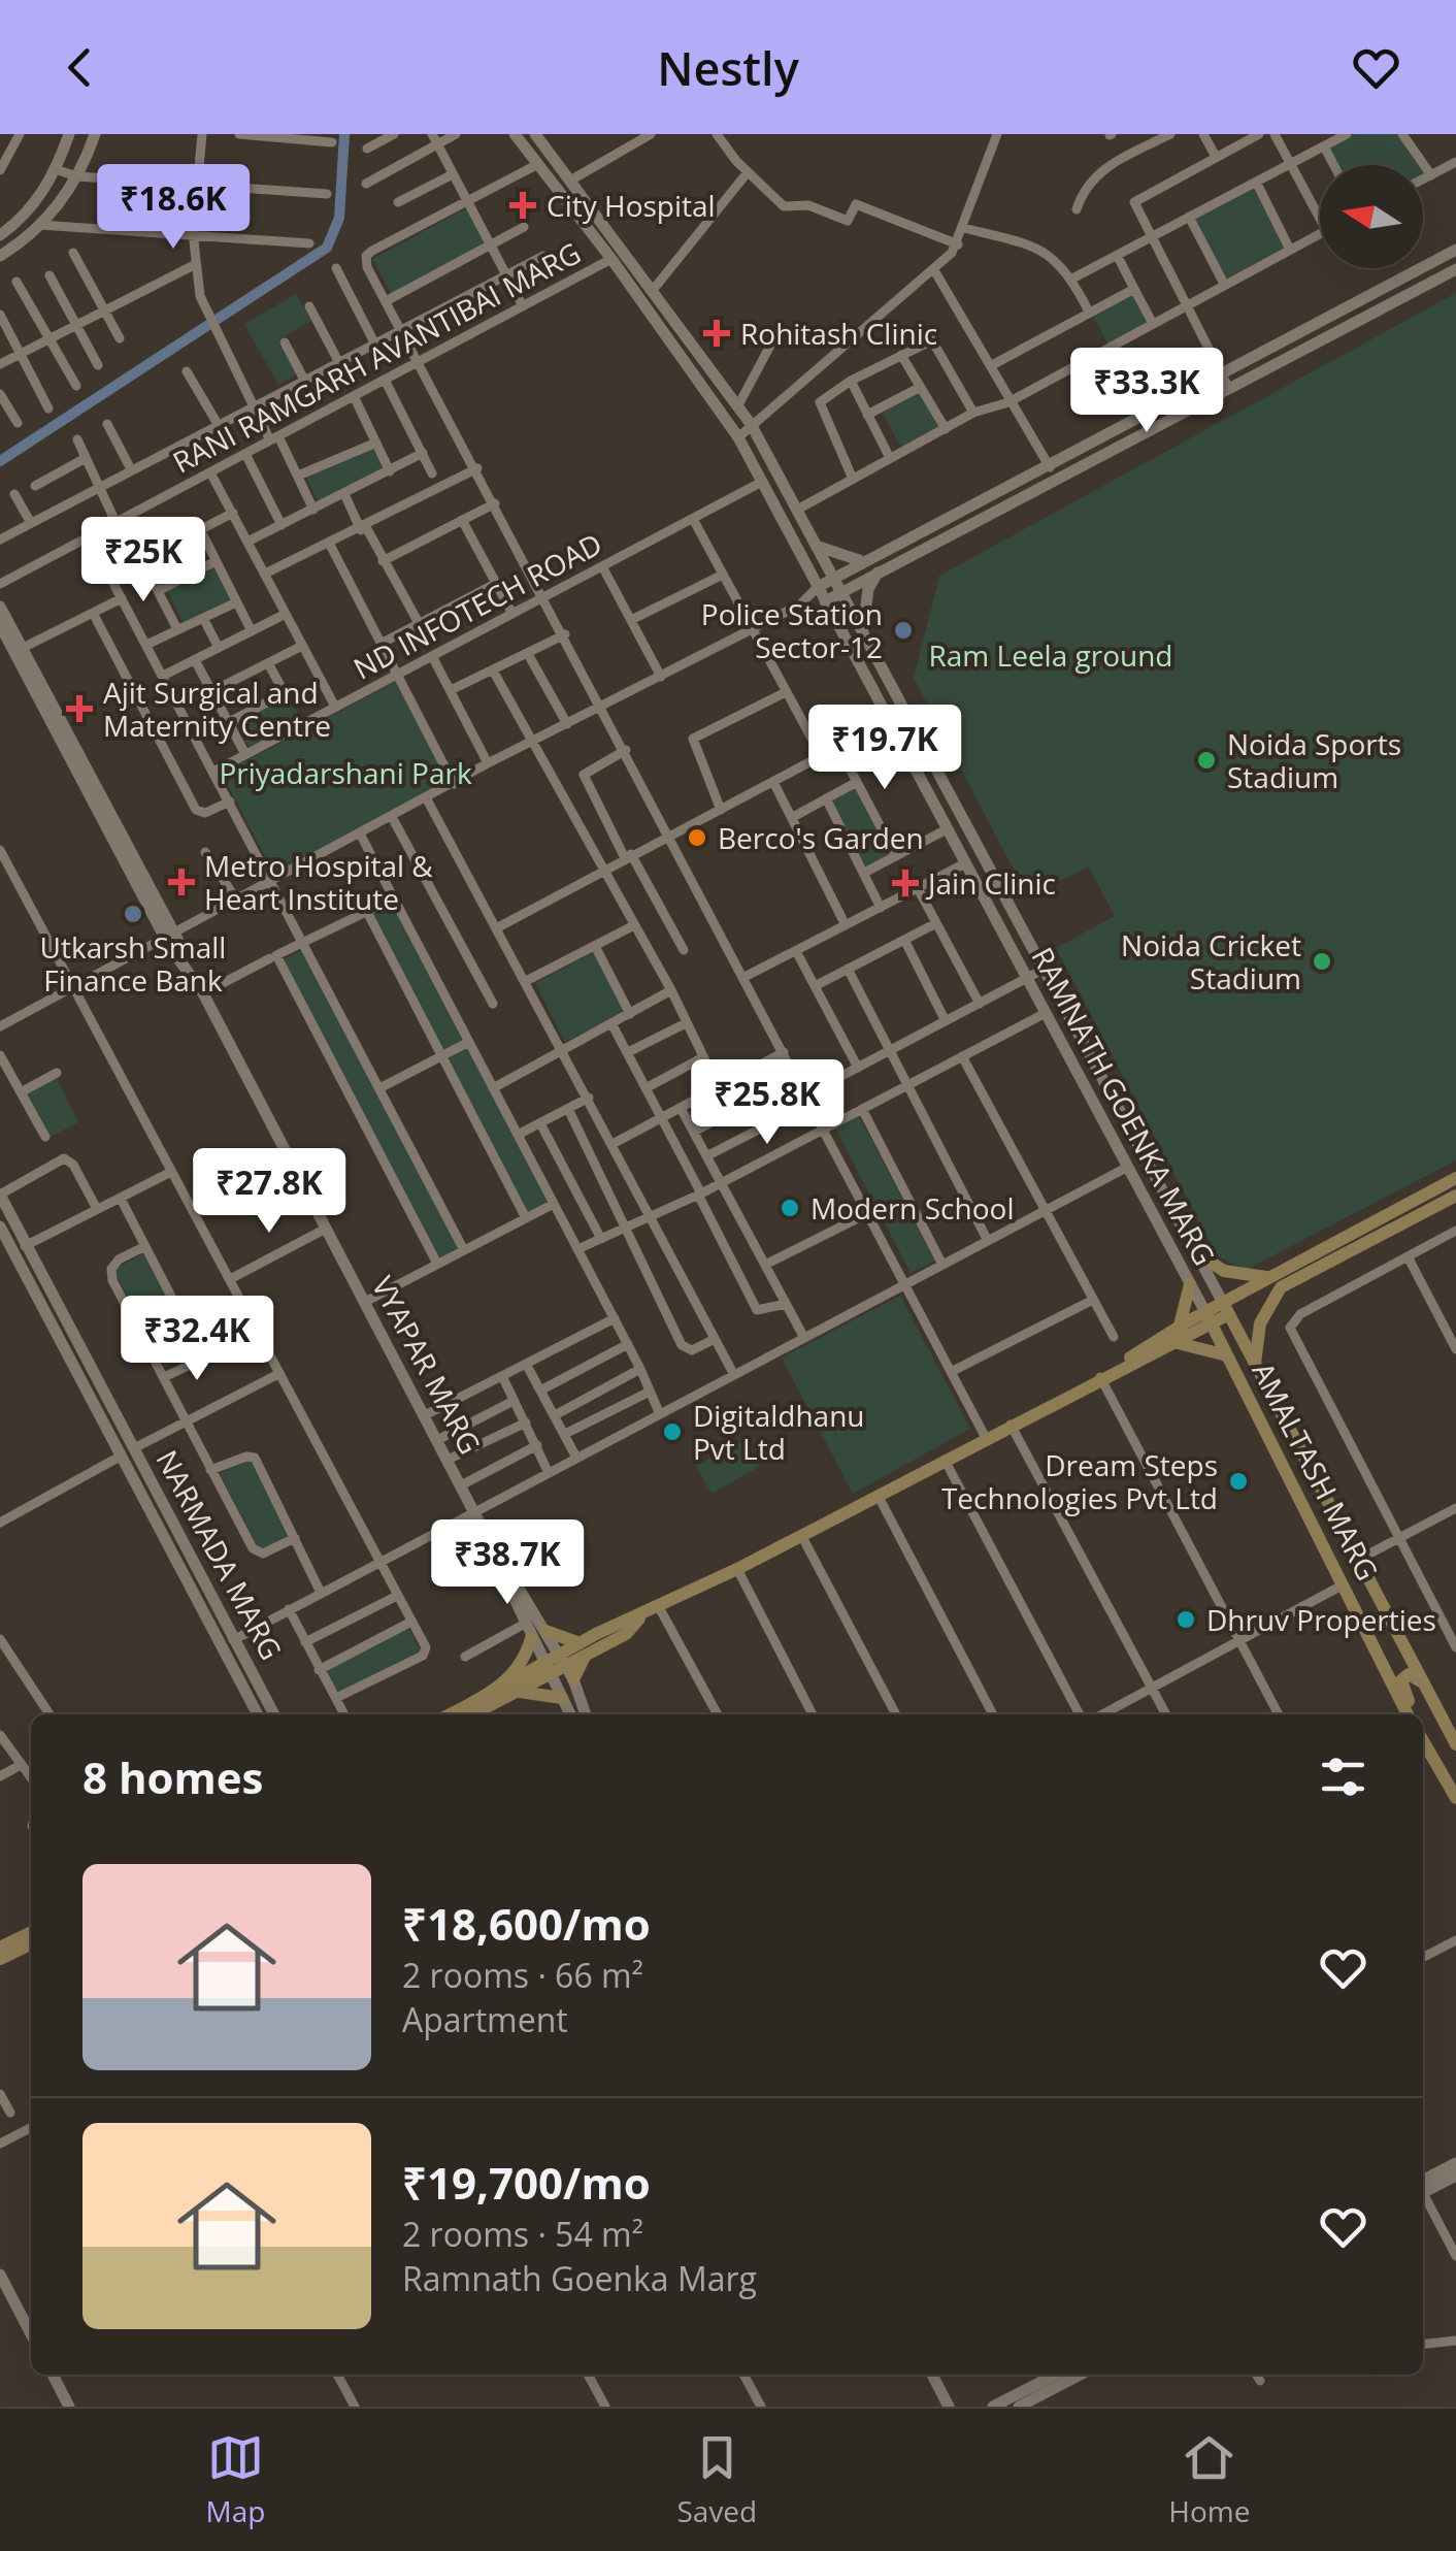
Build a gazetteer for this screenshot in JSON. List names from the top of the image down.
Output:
{
  "streets": {
    "main road": ["AMALTASH MARG"],
    "street": [
      "RANI RAMGARH AVANTIBAI MARG",
      "ND INFOTECH ROAD",
      "RAMNATH GOENKA MARG",
      "VYAPAR MARG",
      "NARMADA MARG"
    ]
  },
  "crossings": [
    ["RANI RAMGARH AVANTIBAI MARG", "RAMNATH GOENKA MARG"],
    ["ND INFOTECH ROAD", "RAMNATH GOENKA MARG"],
    ["RAMNATH GOENKA MARG", "AMALTASH MARG"]
  ],
  "parks": ["Ram Leela ground", "Priyadarshani Park"],
  "places": {
    "health": [
      "City Hospital",
      "Rohitash Clinic",
      "Ajit Surgical and Maternity Centre",
      "Metro Hospital & Heart Institute",
      "Jain Clinic"
    ],
    "other": [
      "Police Station Sector-12",
      "Noida Sports Stadium",
      "Berco's Garden",
      "Utkarsh Small Finance Bank",
      "Noida Cricket Stadium",
      "Modern School",
      "Digitaldhanu Pvt Ltd",
      "Dream Steps Technologies Pvt Ltd",
      "Dhruv Properties"
    ]
  },
  "north": "left",
  "page": {
    "header": "Nestly",
    "price": [
      "₹18.6K",
      "₹33.3K",
      "₹25K",
      "₹19.7K",
      "₹25.8K",
      "₹27.8K",
      "₹32.4K",
      "₹38.7K"
    ],
    "heading": "8 homes",
    "list": [
      {
        "name": "₹18,600/mo",
        "note": "2 rooms · 66 m² · Apartment"
      },
      {
        "name": "₹19,700/mo",
        "note": "2 rooms · 54 m² · Ramnath Goenka Marg"
      }
    ],
    "tabs": ["Map", "Saved", "Home"]
  }
}
